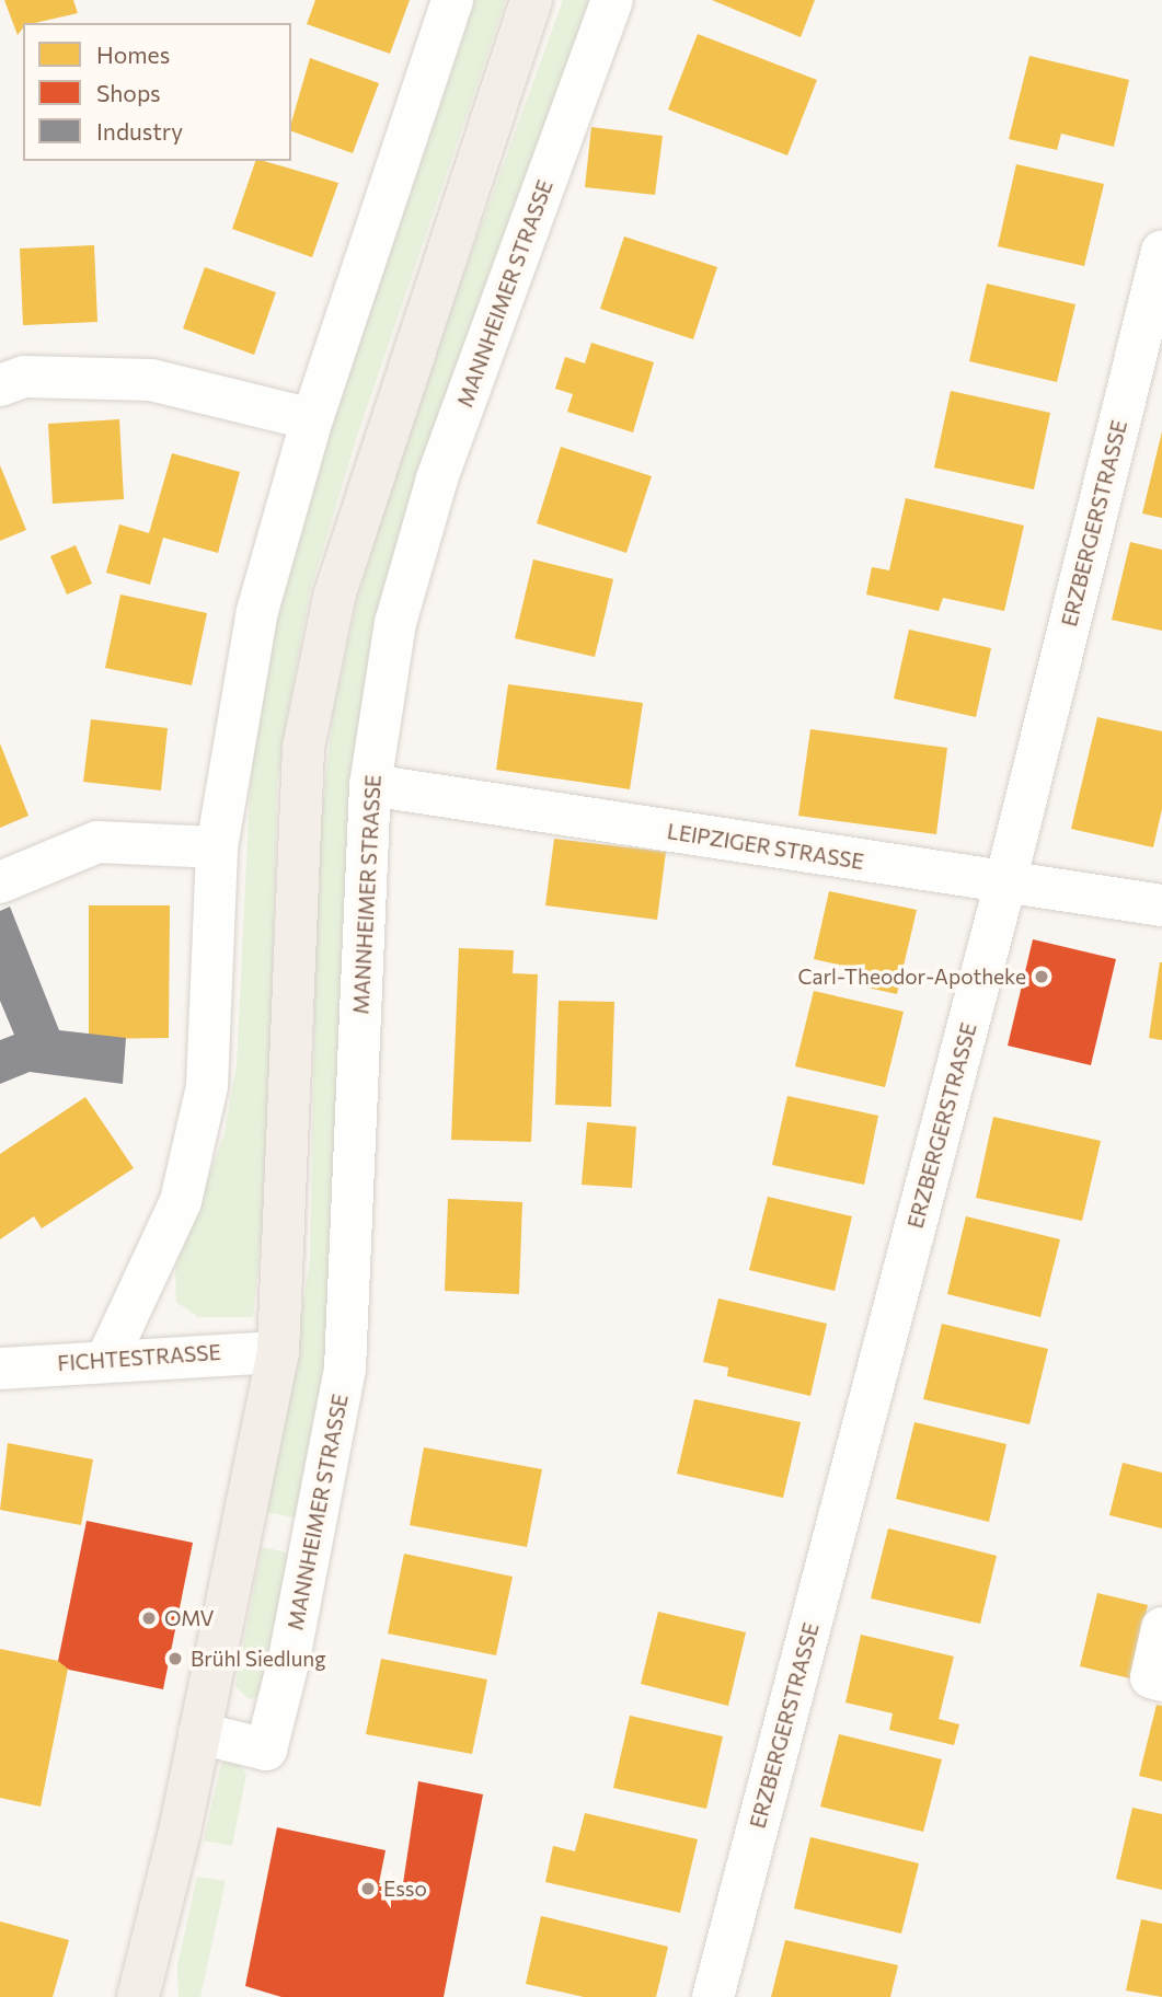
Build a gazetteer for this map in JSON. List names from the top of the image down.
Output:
{
  "streets": {
    "street": [
      "MANNHEIMER STRASSE",
      "ERZBERGERSTRASSE",
      "LEIPZIGER STRASSE",
      "FICHTESTRASSE"
    ]
  },
  "crossings": [
    ["MANNHEIMER STRASSE", "LEIPZIGER STRASSE"],
    ["ERZBERGERSTRASSE", "LEIPZIGER STRASSE"]
  ],
  "places": [
    "Carl-Theodor-Apotheke",
    "OMV",
    "Brühl Siedlung",
    "Esso"
  ],
  "legend": ["Homes", "Shops", "Industry"]
}
